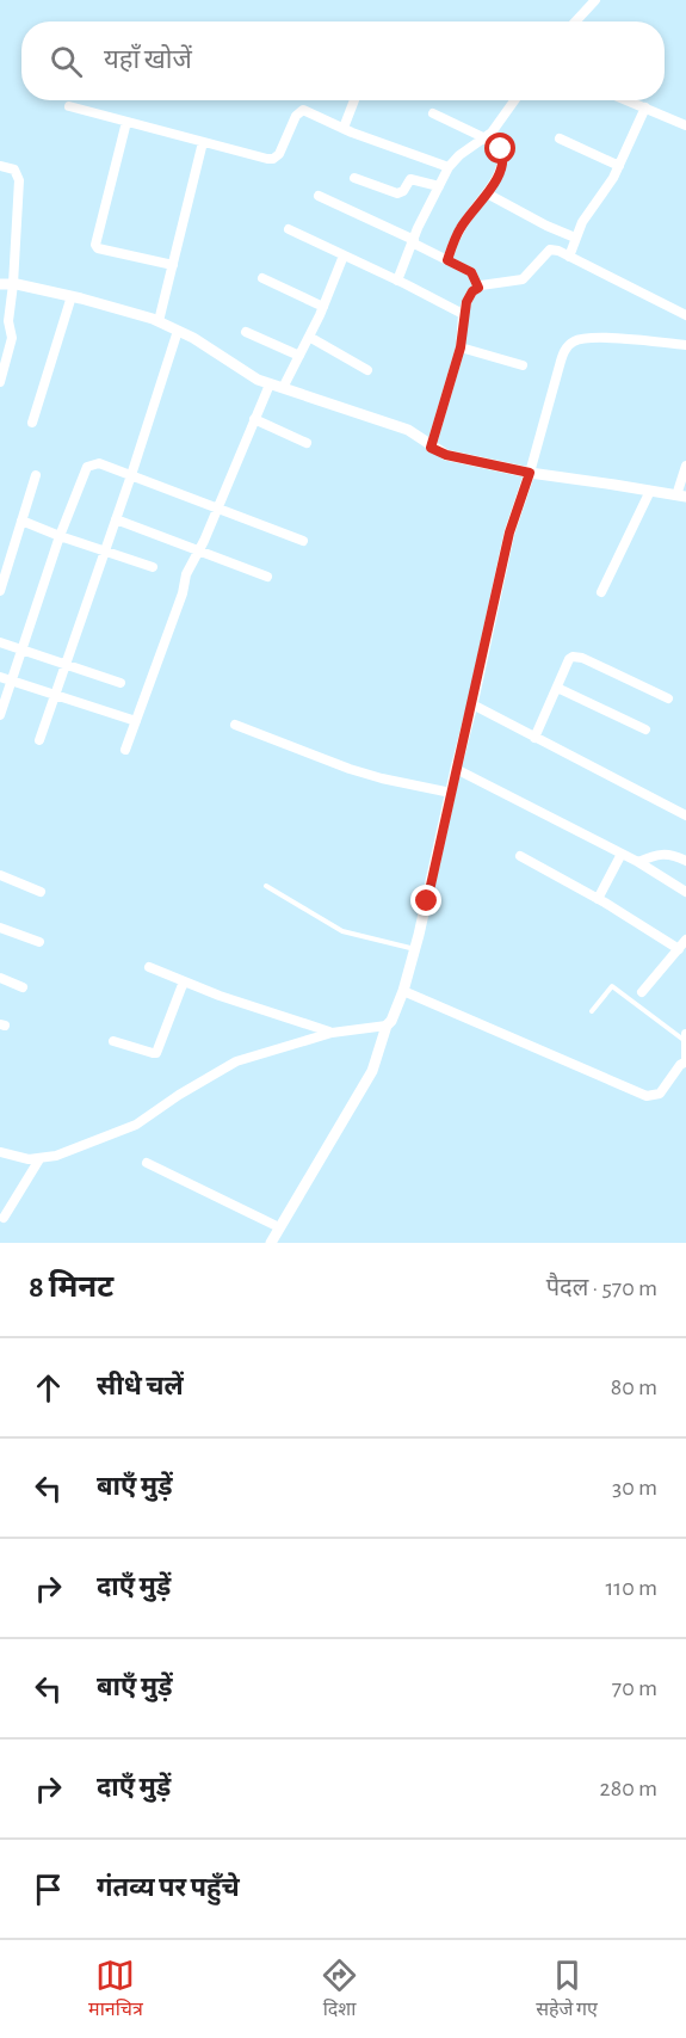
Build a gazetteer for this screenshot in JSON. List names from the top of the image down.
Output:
{
  "page": {
    "search": "यहाँ खोजें",
    "heading": ["8 मिनट", "पैदल · 570 m"],
    "list": [
      ["सीधे चलें", "80 m"],
      ["बाएँ मुड़ें", "30 m"],
      ["दाएँ मुड़ें", "110 m"],
      ["बाएँ मुड़ें", "70 m"],
      ["दाएँ मुड़ें", "280 m"],
      "गंतव्य पर पहुँचे"
    ],
    "nav": ["मानचित्र", "दिशा", "सहेजे गए"]
  }
}
